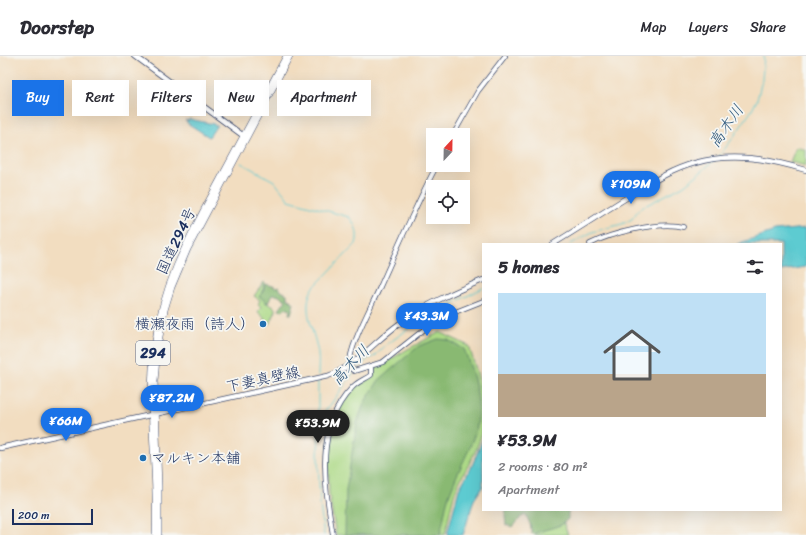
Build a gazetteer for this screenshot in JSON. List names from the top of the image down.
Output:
{
  "streets": {
    "highway": ["国道294号", "294"],
    "main road": ["下妻真壁線"]
  },
  "crossings": [
    ["国道294号", "294"],
    ["国道294号", "下妻真壁線"],
    ["294", "下妻真壁線"]
  ],
  "water": ["高木川"],
  "places": ["横瀬夜雨（詩人）", "マルキン本舗"],
  "scale_bar": "200 m",
  "north": "top",
  "page": {
    "header": "Doorstep",
    "nav": ["Map", "Layers", "Share"],
    "chip": [
      "Buy",
      "Rent",
      "Filters",
      "New",
      "Apartment"
    ],
    "price": [
      "¥109M",
      "¥43.3M",
      "¥87.2M",
      "¥66M",
      "¥53.9M"
    ],
    "heading": "5 homes",
    "list": [
      {
        "name": "¥53.9M",
        "note": "2 rooms · 80 m² · Apartment"
      }
    ],
    "scale": "200 m"
  }
}
